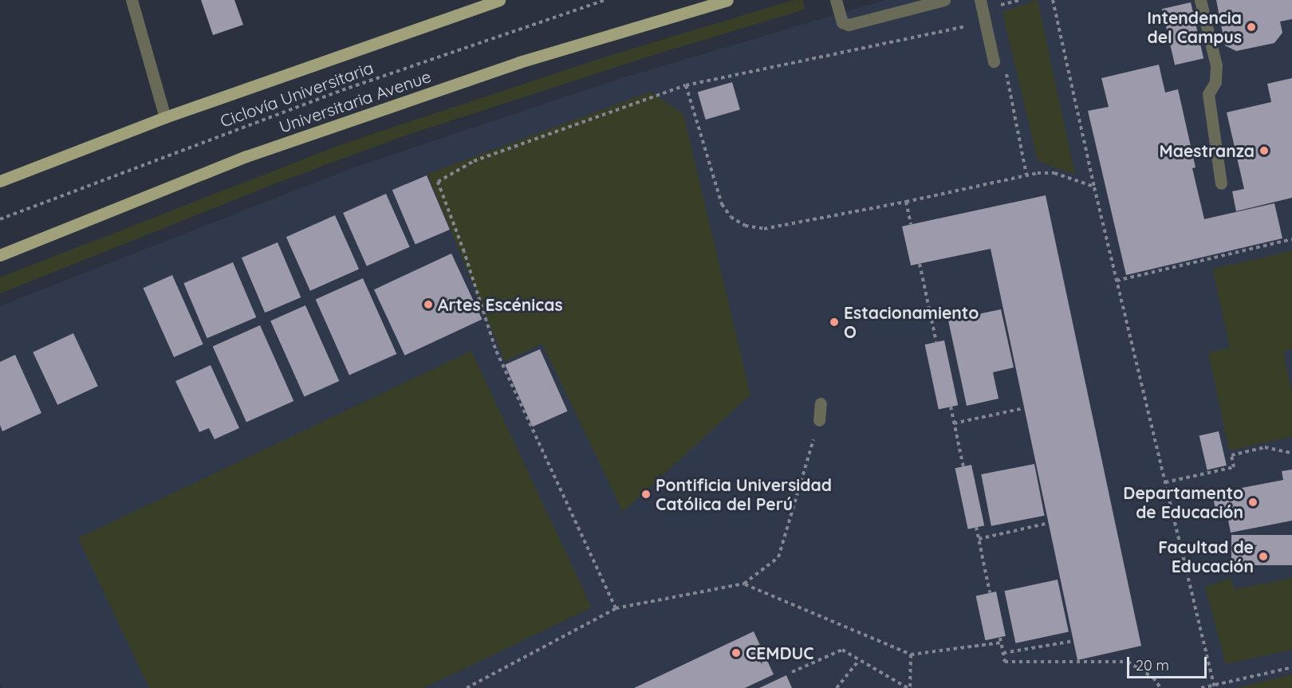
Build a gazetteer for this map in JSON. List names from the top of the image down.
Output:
{
  "streets": {
    "main road": ["Universitaria Avenue"],
    "path": ["Ciclovía Universitaria"]
  },
  "places": [
    "Intendencia del Campus",
    "Maestranza",
    "Artes Escénicas",
    "Estacionamiento O",
    "Pontificia Universidad Católica del Perú",
    "Departamento de Educación",
    "Facultad de Educación",
    "CEMDUC"
  ],
  "scale_bar": "20 m"
}
